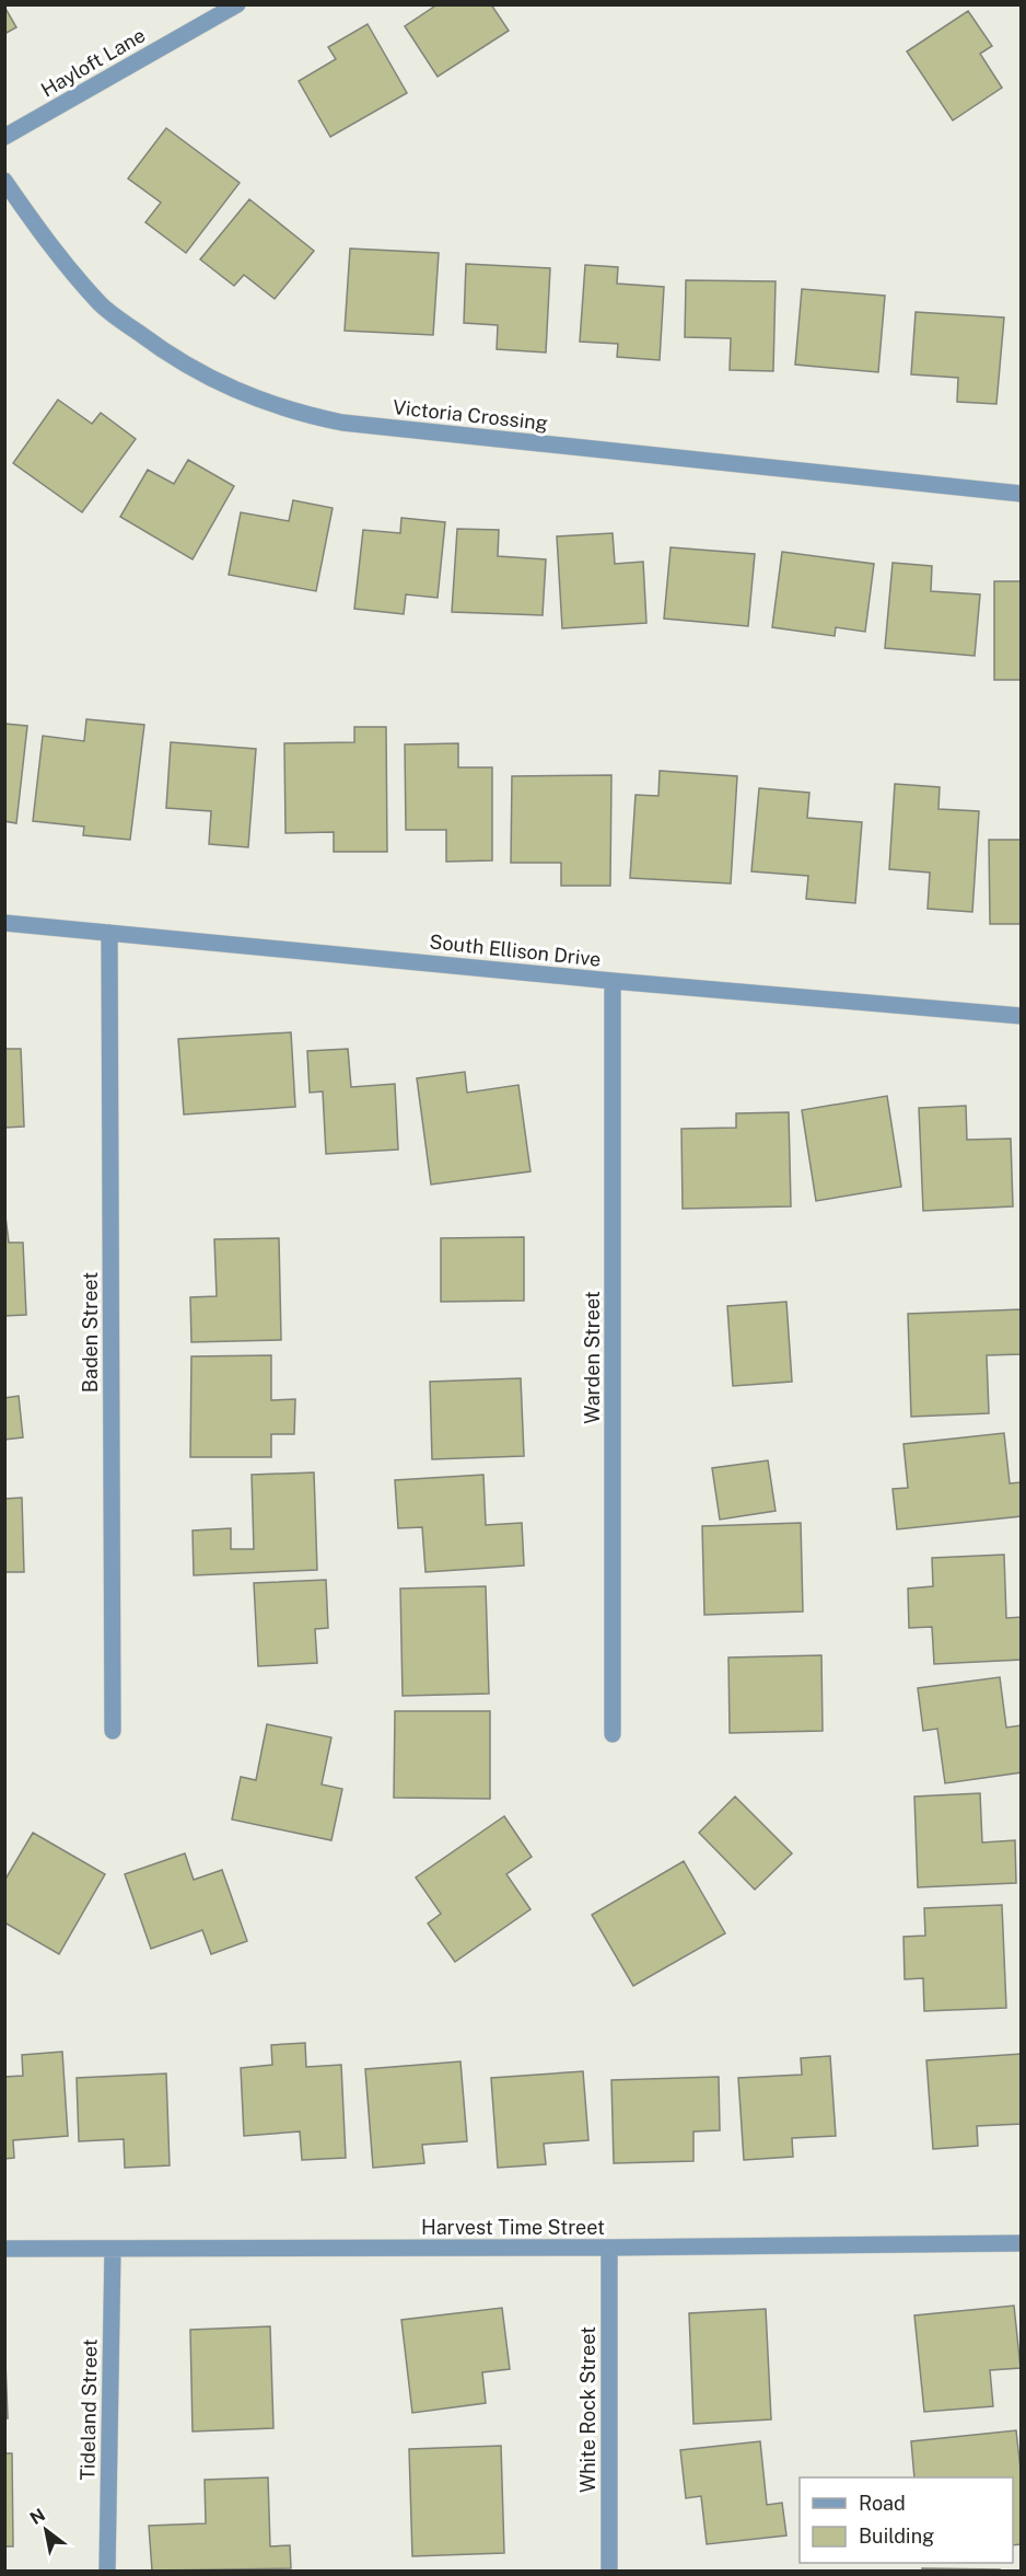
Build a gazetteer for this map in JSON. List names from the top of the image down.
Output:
{
  "streets": {
    "street": [
      "Hayloft Lane",
      "Victoria Crossing",
      "South Ellison Drive",
      "Baden Street",
      "Warden Street",
      "Harvest Time Street",
      "Tideland Street",
      "White Rock Street"
    ]
  },
  "crossings": [
    ["South Ellison Drive", "Baden Street"],
    ["South Ellison Drive", "Warden Street"],
    ["Harvest Time Street", "Tideland Street"],
    ["Harvest Time Street", "White Rock Street"]
  ],
  "legend": ["Road", "Building"],
  "north": "top left"
}
